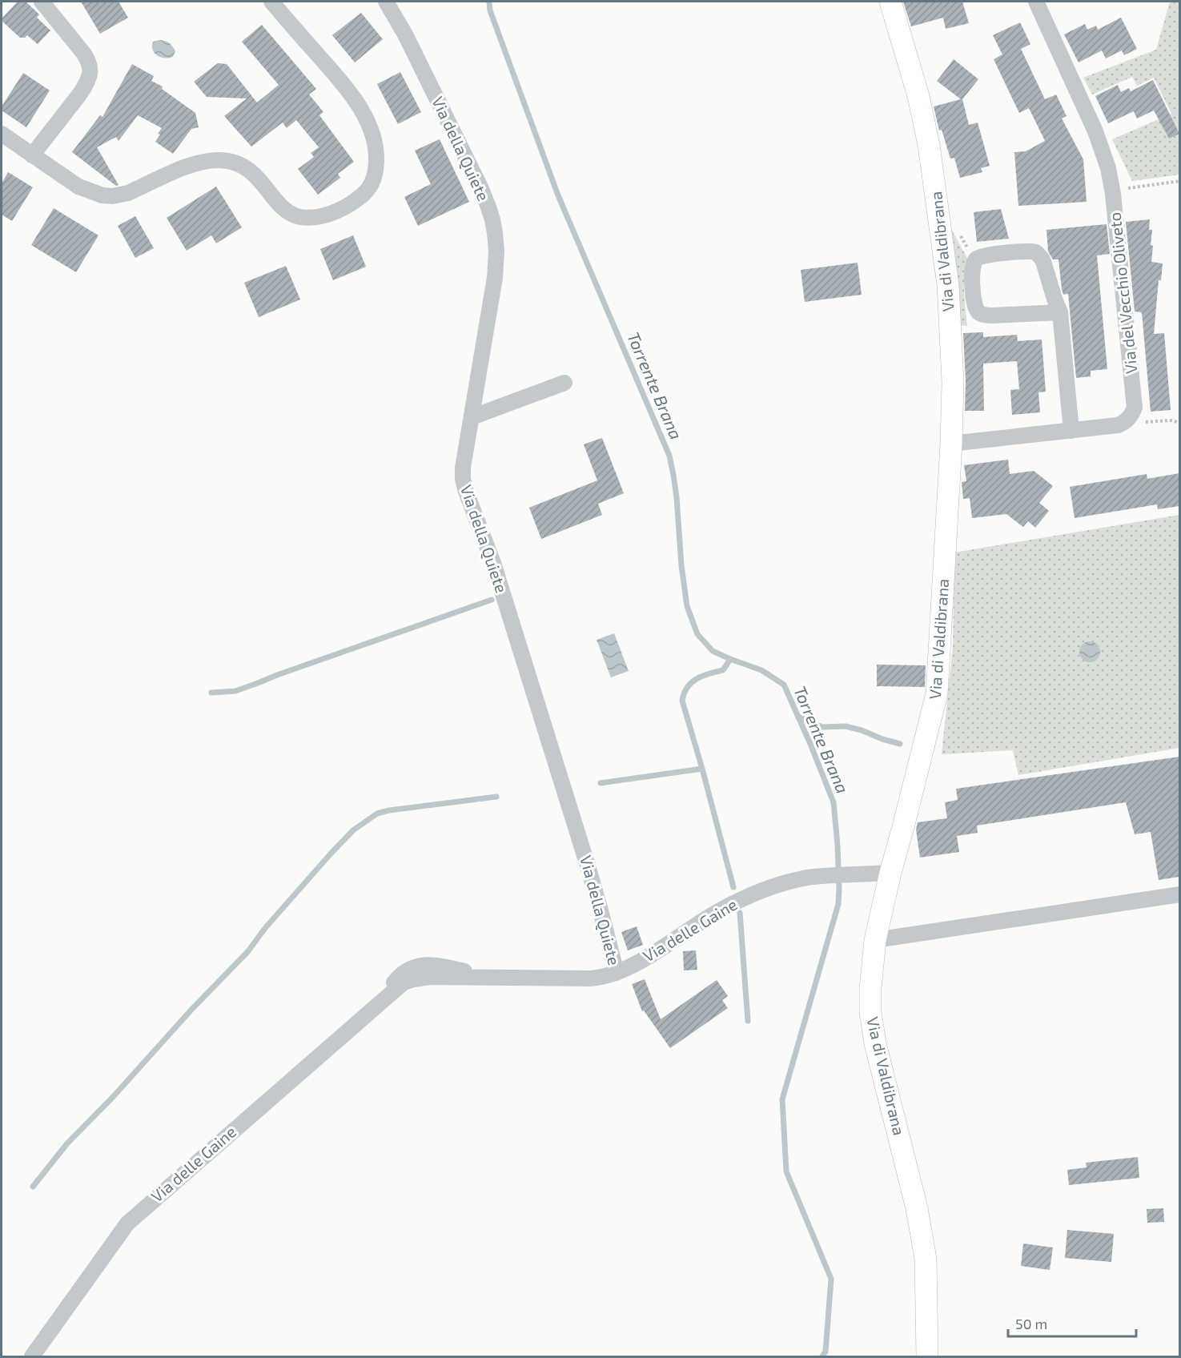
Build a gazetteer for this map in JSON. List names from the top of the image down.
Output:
{
  "streets": {
    "street": [
      "Via della Quiete",
      "Via di Valdibrana",
      "Via del Vecchio Oliveto",
      "Via delle Gaine"
    ]
  },
  "crossings": [
    ["Via della Quiete", "Via delle Gaine"],
    ["Via di Valdibrana", "Via del Vecchio Oliveto"],
    ["Via di Valdibrana", "Via delle Gaine"]
  ],
  "water": ["Torrente Brana"],
  "scale_bar": "50 m"
}
